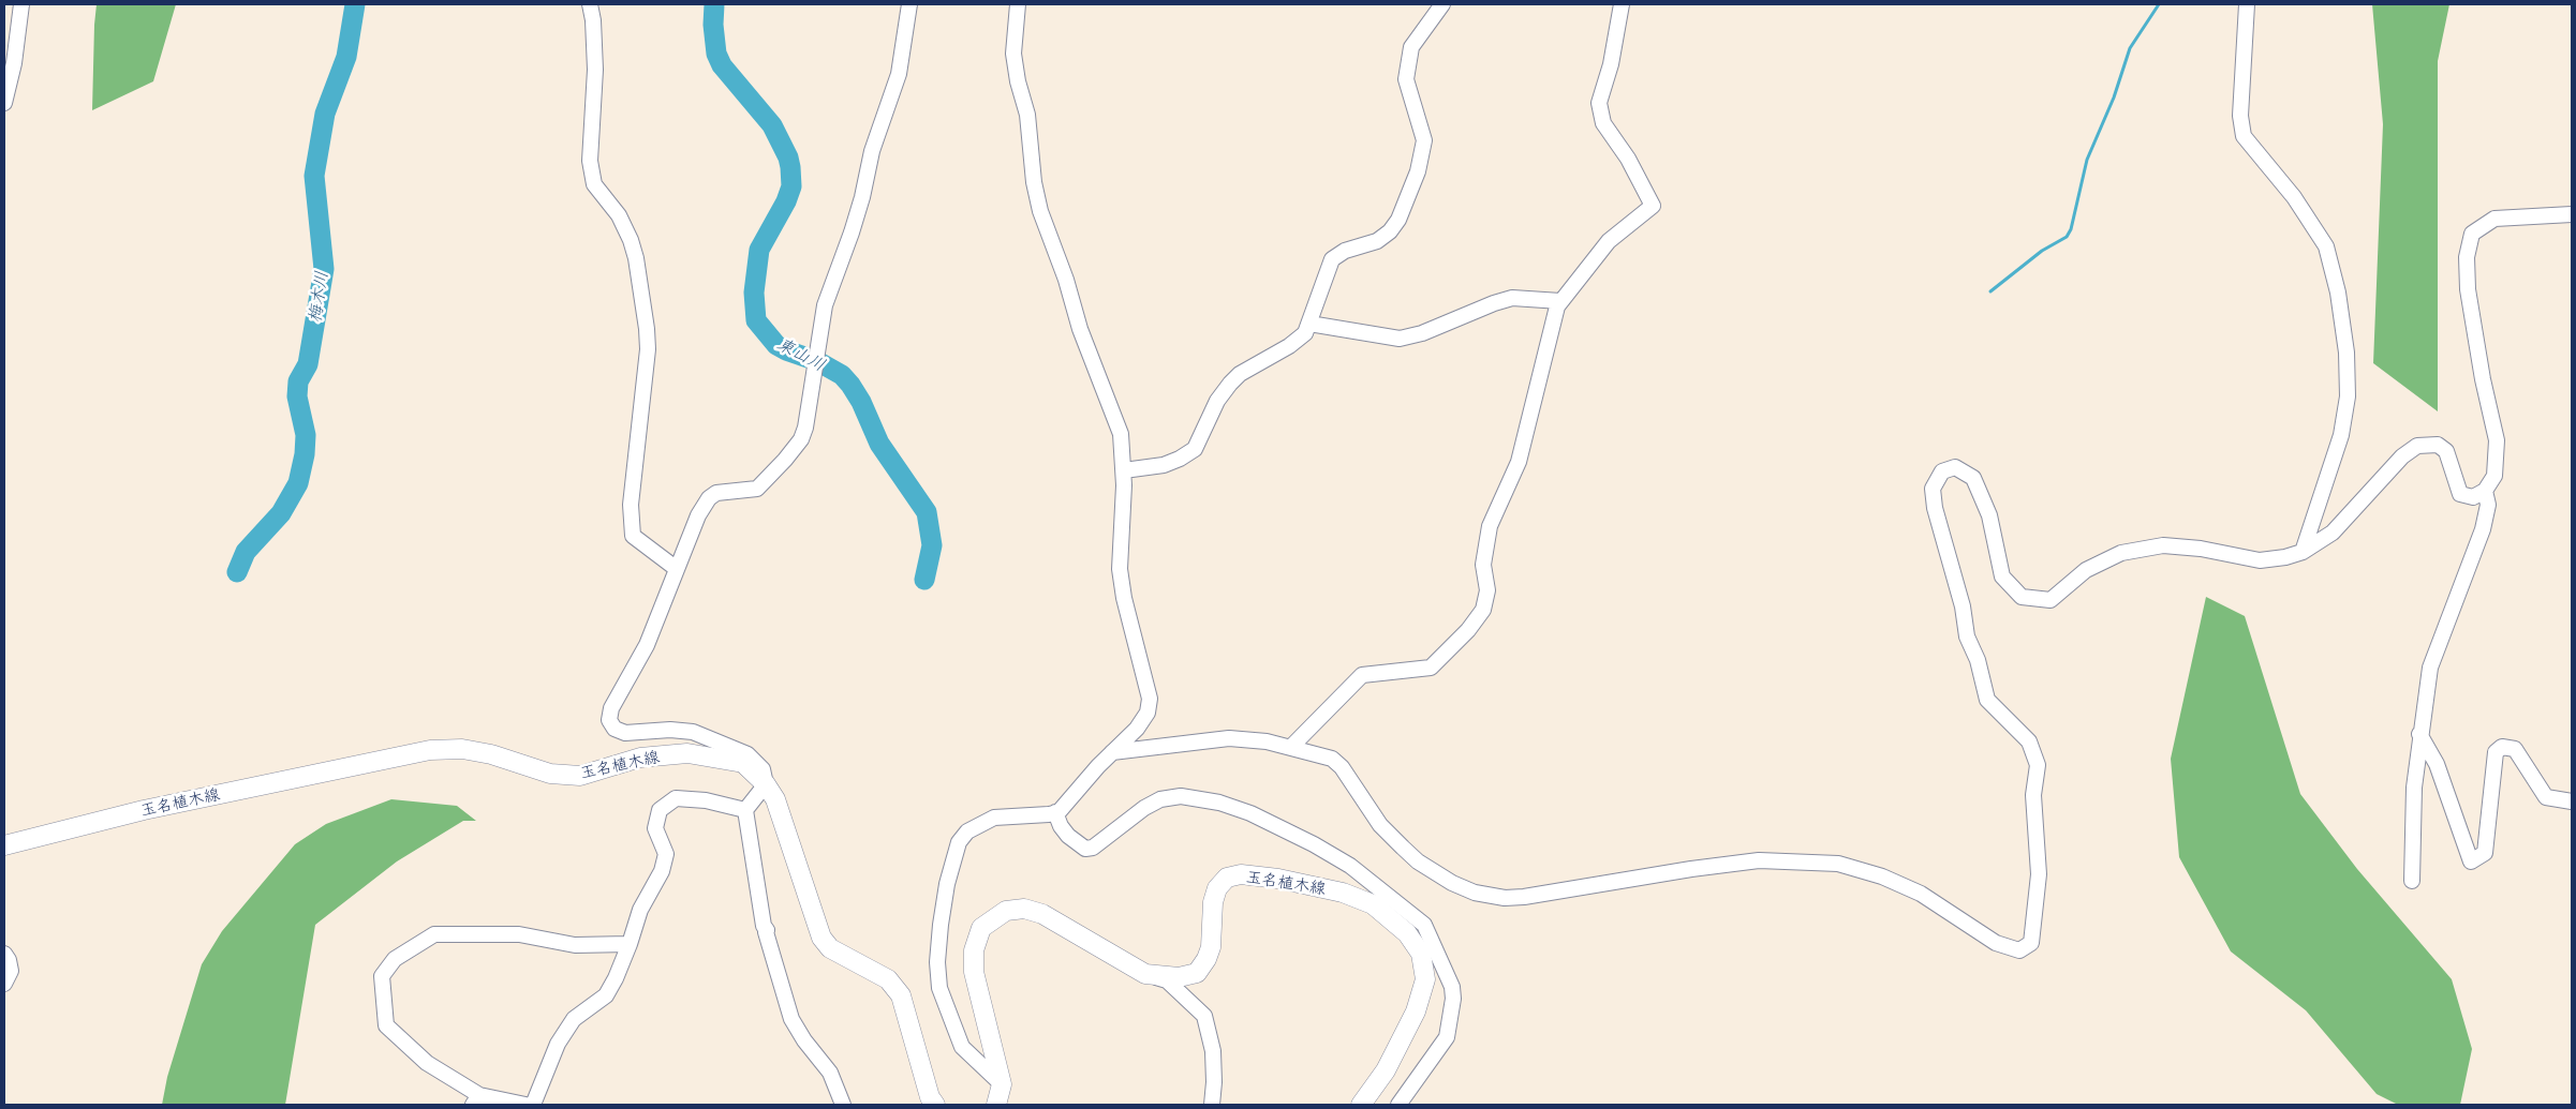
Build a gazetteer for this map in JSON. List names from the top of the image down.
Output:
{
  "streets": {
    "main road": ["玉名植木線"]
  },
  "water": ["梅木川", "東山川"]
}
